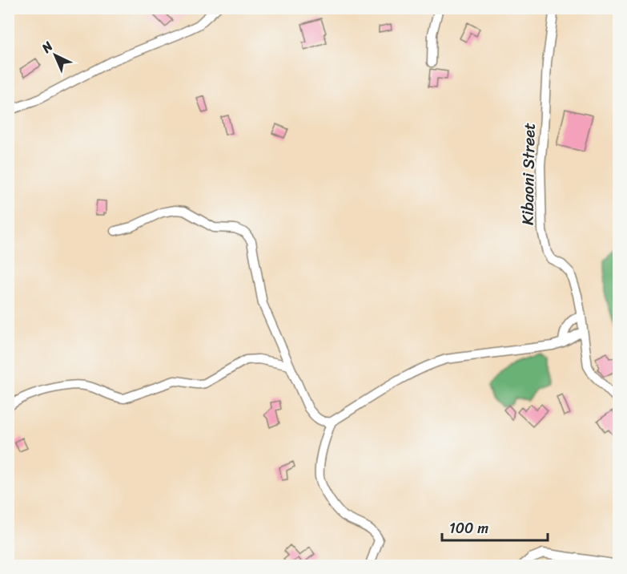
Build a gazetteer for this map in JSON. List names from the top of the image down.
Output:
{
  "streets": {
    "street": ["Kibaoni Street"]
  },
  "scale_bar": "100 m",
  "north": "top left"
}
